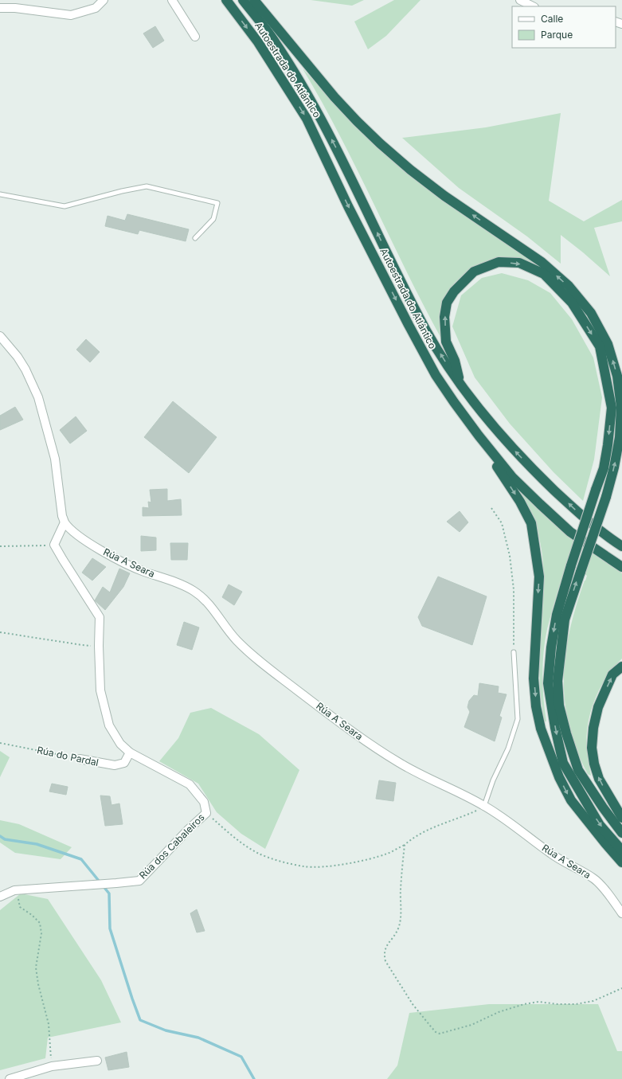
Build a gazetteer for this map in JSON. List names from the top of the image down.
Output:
{
  "streets": {
    "highway": ["Autoestrada do Atlántico"],
    "street": ["Rúa A Seara", "Rúa do Pardal", "Rúa dos Cabaleiros"]
  },
  "crossings": [
    ["Rúa do Pardal", "Rúa dos Cabaleiros"]
  ],
  "legend": ["Calle", "Parque"]
}
